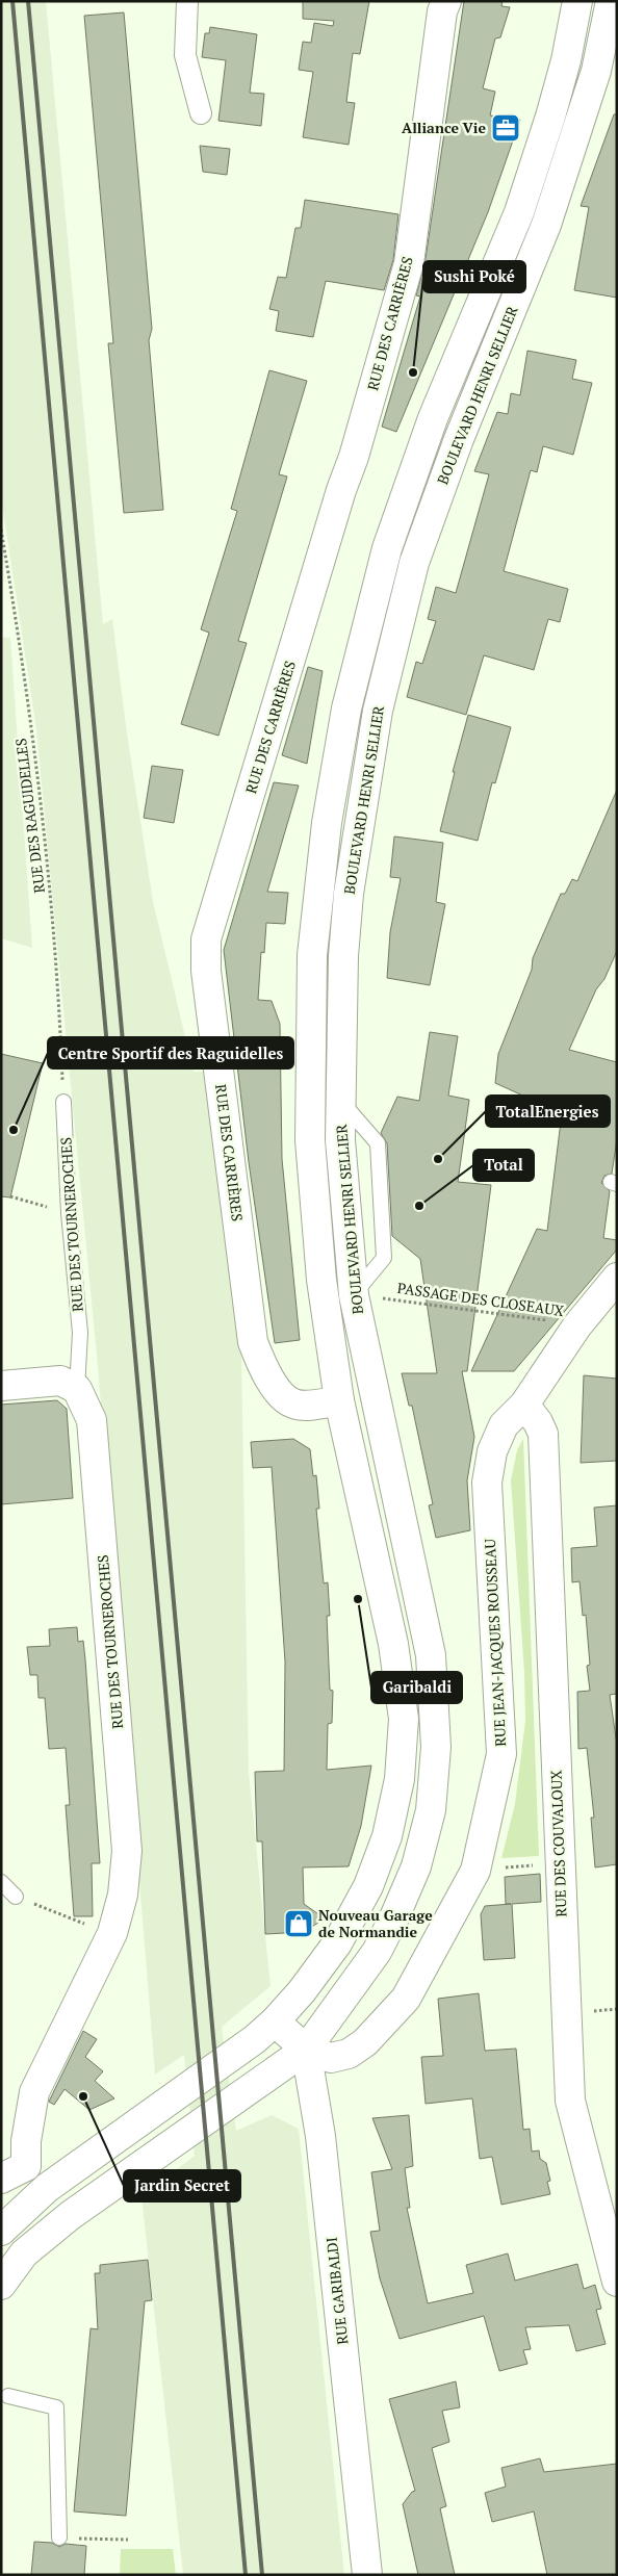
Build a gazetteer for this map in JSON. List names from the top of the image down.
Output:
{
  "streets": {
    "main road": [
      "RUE DES CARRIÈRES",
      "BOULEVARD HENRI SELLIER",
      "RUE DES TOURNEROCHES",
      "RUE JEAN-JACQUES ROUSSEAU",
      "RUE DES COUVALOUX",
      "RUE GARIBALDI"
    ],
    "path": ["RUE DES RAGUIDELLES", "PASSAGE DES CLOSEAUX"]
  },
  "crossings": [
    ["RUE DES CARRIÈRES", "BOULEVARD HENRI SELLIER"],
    ["BOULEVARD HENRI SELLIER", "PASSAGE DES CLOSEAUX"],
    ["BOULEVARD HENRI SELLIER", "RUE JEAN-JACQUES ROUSSEAU"],
    ["BOULEVARD HENRI SELLIER", "RUE GARIBALDI"],
    ["RUE DES RAGUIDELLES", "RUE DES TOURNEROCHES"],
    ["PASSAGE DES CLOSEAUX", "RUE JEAN-JACQUES ROUSSEAU"],
    ["RUE JEAN-JACQUES ROUSSEAU", "RUE DES COUVALOUX"],
    ["RUE JEAN-JACQUES ROUSSEAU", "RUE GARIBALDI"]
  ],
  "places": {
    "office": ["Alliance Vie"],
    "other": [
      "Sushi Poké",
      "Centre Sportif des Raguidelles",
      "TotalEnergies",
      "Total",
      "Garibaldi",
      "Jardin Secret"
    ],
    "shop": ["Nouveau Garage de Normandie"]
  }
}
